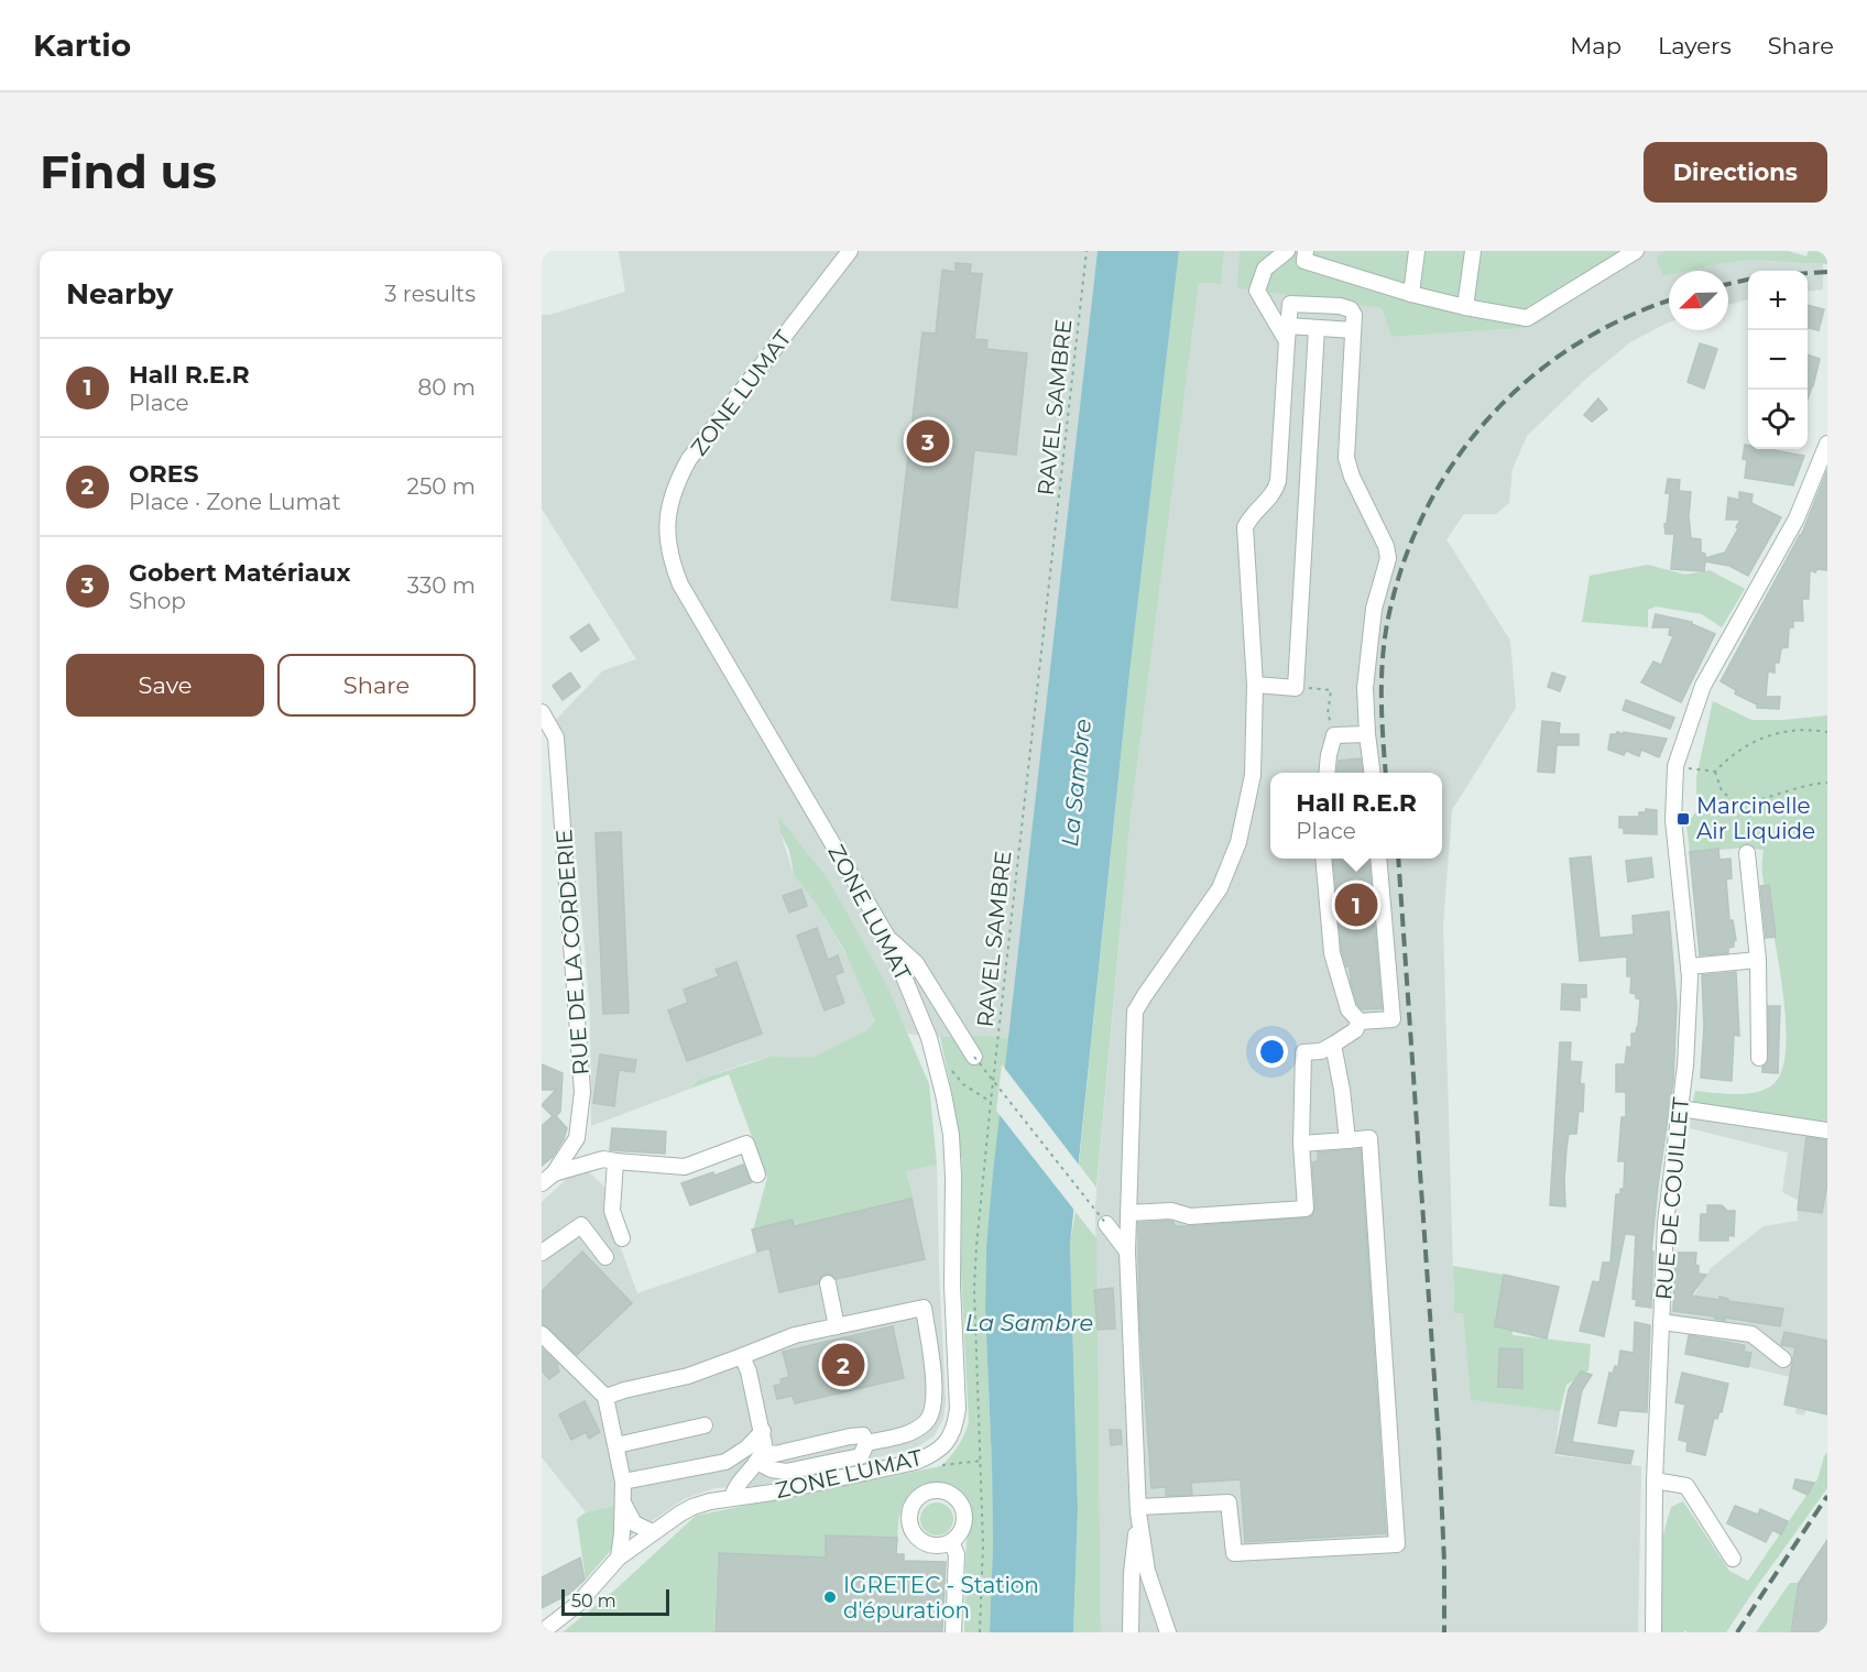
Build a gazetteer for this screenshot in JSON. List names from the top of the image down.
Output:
{
  "streets": {
    "street": ["ZONE LUMAT", "RUE DE LA CORDERIE", "RUE DE COUILLET"],
    "path": ["RAVEL SAMBRE"]
  },
  "water": ["La Sambre"],
  "places": {
    "transit": ["Marcinelle Air Liquide"],
    "other": ["IGRETEC - Station d'épuration"]
  },
  "scale_bar": "50 m",
  "north": "bottom left",
  "page": {
    "header": "Kartio",
    "nav": ["Map", "Layers", "Share"],
    "buttons": [
      "Directions",
      ["Save", "Share"]
    ],
    "title": "Find us",
    "heading": ["Nearby", "3 results"],
    "map_buttons": ["+", "−"],
    "list": [
      {
        "mark": "1",
        "name": "Hall R.E.R",
        "note": "Place",
        "value": "80 m"
      },
      {
        "mark": "2",
        "name": "ORES",
        "note": "Place · Zone Lumat",
        "value": "250 m"
      },
      {
        "mark": "3",
        "name": "Gobert Matériaux",
        "note": "Shop",
        "value": "330 m"
      }
    ],
    "pins": ["3", "1", "2"],
    "popup": ["Hall R.E.R", "Place"],
    "scale": "50 m"
  }
}
